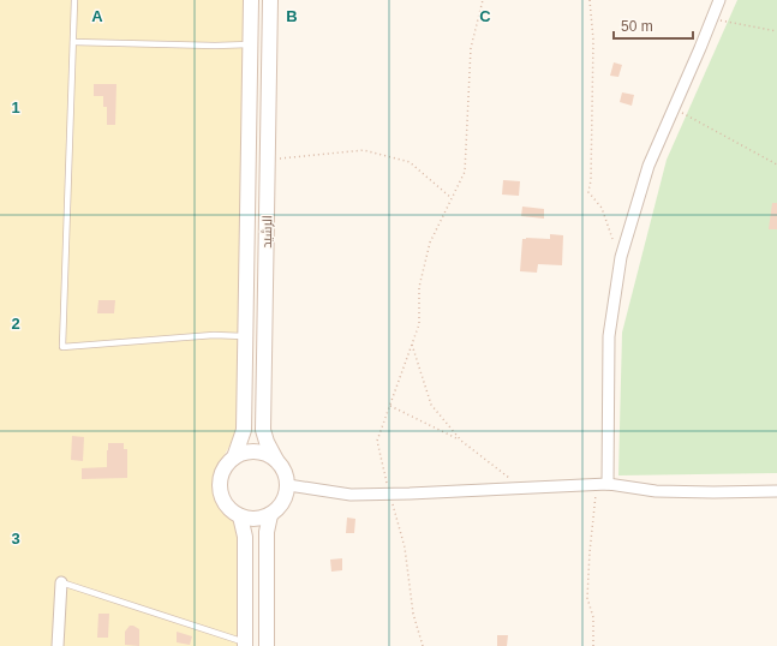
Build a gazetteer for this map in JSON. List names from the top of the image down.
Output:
{
  "streets": {
    "street": ["الرشيد"]
  },
  "scale_bar": "50 m",
  "grid": {
    "columns": ["A", "B", "C"],
    "rows": ["1", "2", "3"]
  }
}
